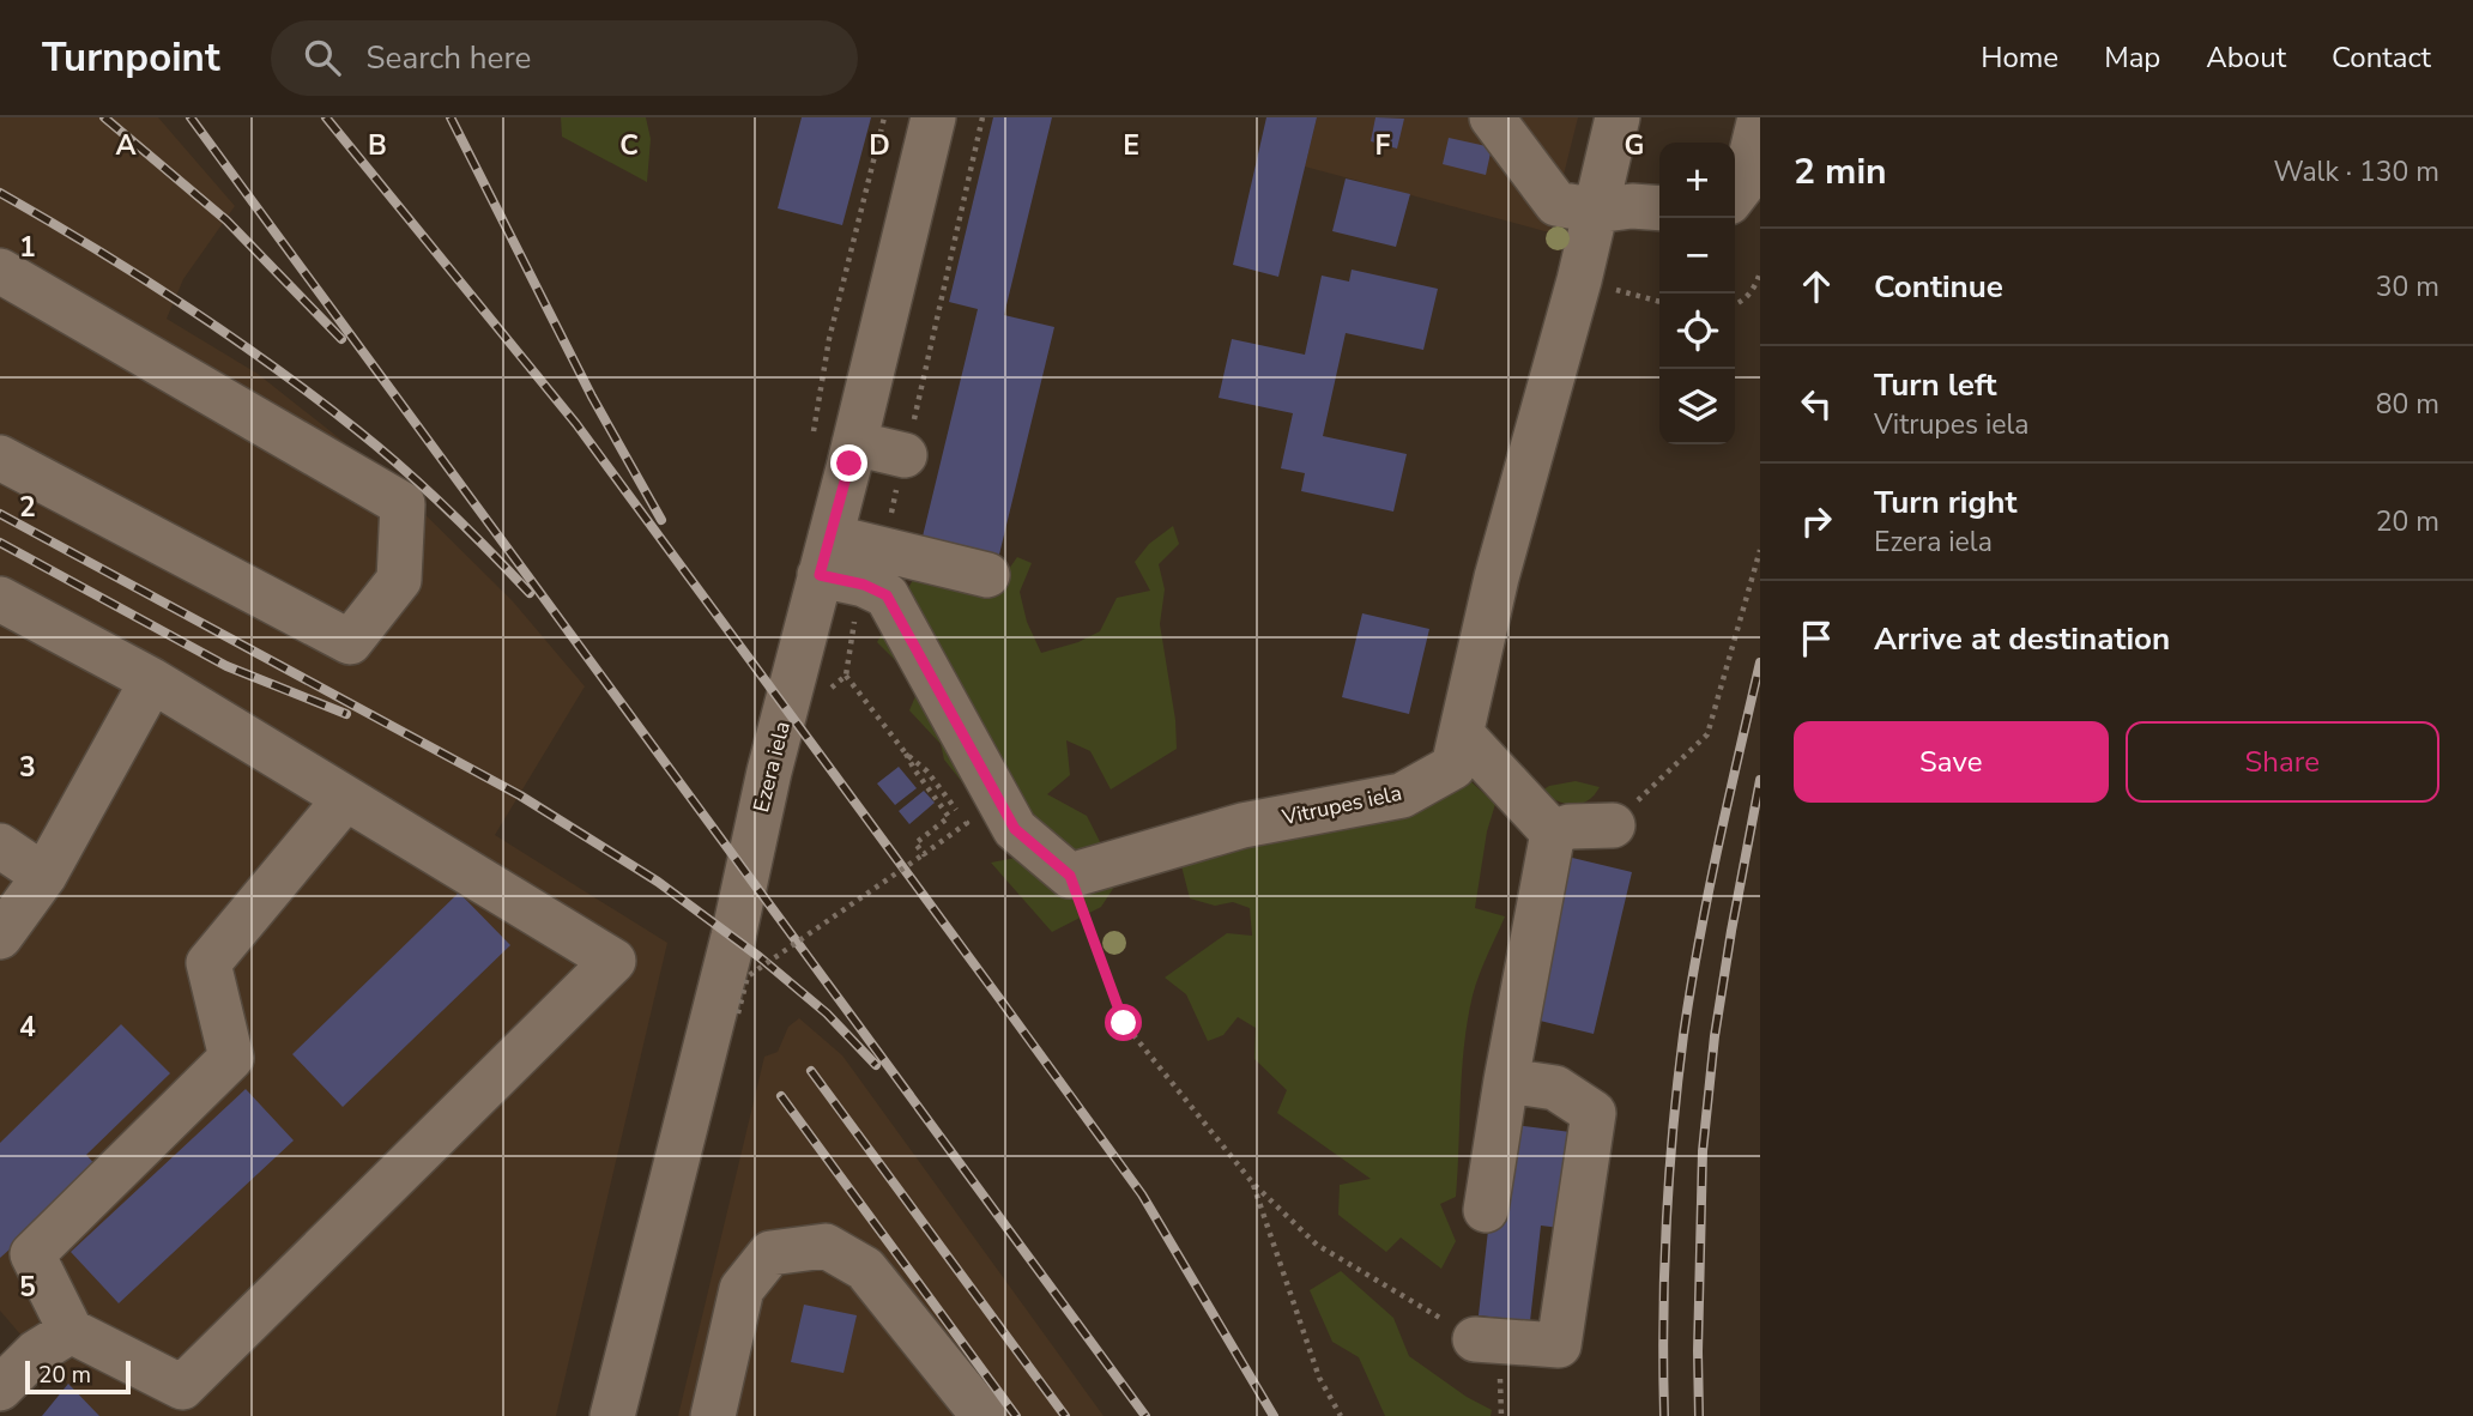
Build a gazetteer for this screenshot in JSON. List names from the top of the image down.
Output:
{
  "streets": {
    "street": ["Ezera iela", "Vitrupes iela"]
  },
  "scale_bar": "20 m",
  "page": {
    "header": "Turnpoint",
    "search": "Search here",
    "nav": [
      "Home",
      "Map",
      "About",
      "Contact"
    ],
    "heading": ["2 min", "Walk · 130 m"],
    "map_buttons": ["+", "−"],
    "list": [
      ["Continue", "30 m"],
      ["Turn left", "Vitrupes iela", "80 m"],
      ["Turn right", "Ezera iela", "20 m"],
      "Arrive at destination"
    ],
    "buttons": ["Save", "Share"],
    "scale": "20 m"
  },
  "grid": {
    "columns": [
      "A",
      "B",
      "C",
      "D",
      "E",
      "F",
      "G"
    ],
    "rows": [
      "1",
      "2",
      "3",
      "4",
      "5"
    ]
  }
}
